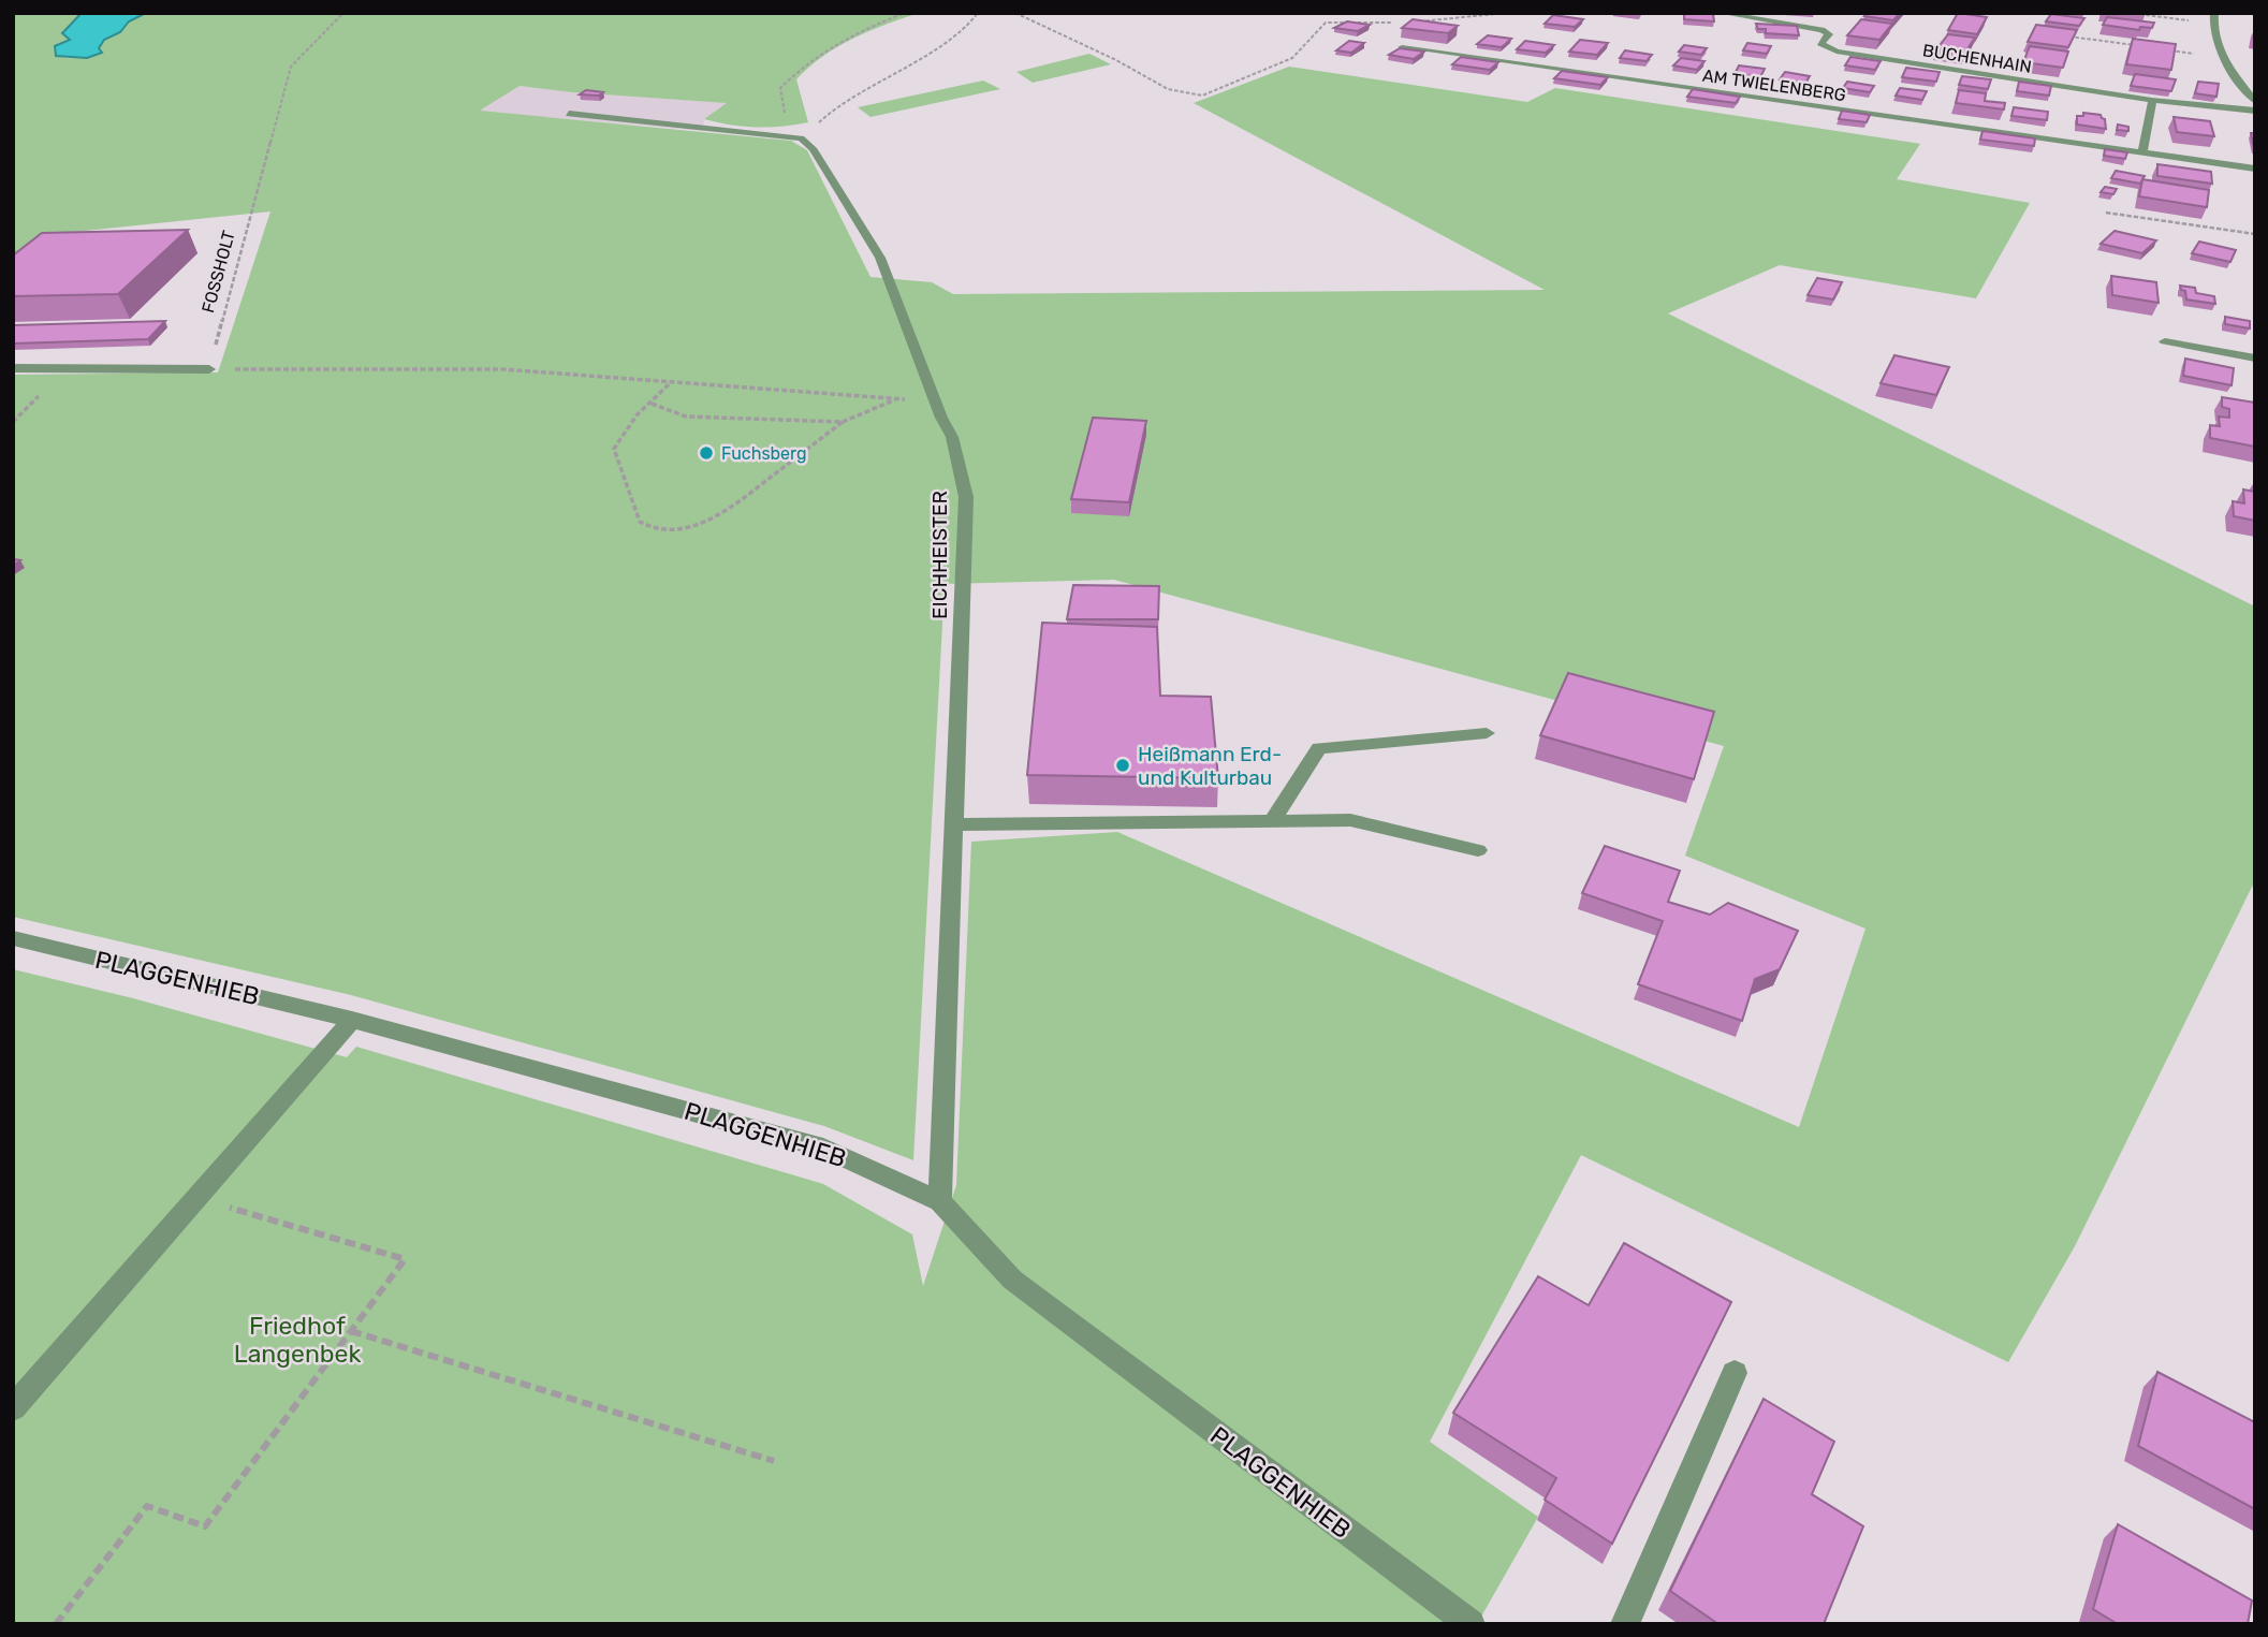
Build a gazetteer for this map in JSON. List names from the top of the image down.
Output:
{
  "streets": {
    "street": [
      "BUCHENHAIN",
      "AM TWIELENBERG",
      "EICHHEISTER",
      "PLAGGENHIEB"
    ],
    "path": ["FOSSHOLT"]
  },
  "crossings": [
    ["EICHHEISTER", "PLAGGENHIEB"]
  ],
  "parks": ["Friedhof Langenbek"],
  "places": ["Fuchsberg", "Heißmann Erd- und Kulturbau"]
}
